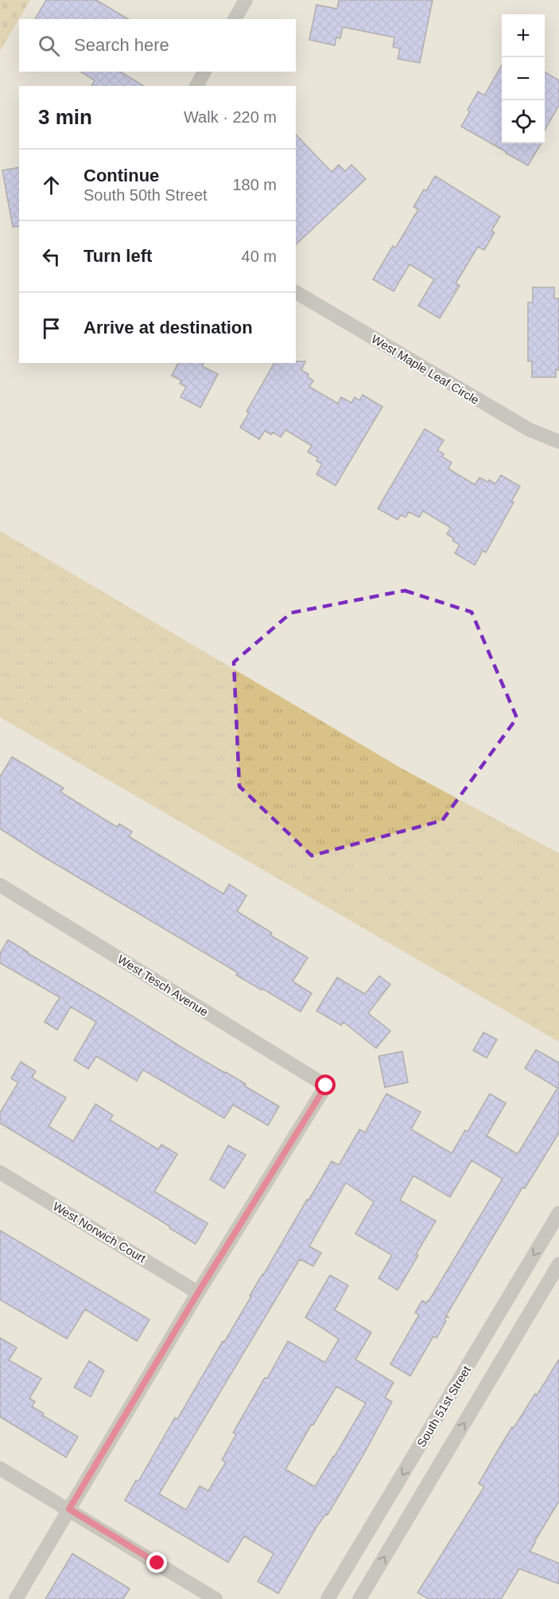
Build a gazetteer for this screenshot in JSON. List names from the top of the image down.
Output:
{
  "streets": {
    "street": [
      "West Maple Leaf Circle",
      "West Tesch Avenue",
      "West Norwich Court",
      "South 51st Street"
    ]
  },
  "crossings": [
    ["West Tesch Avenue", "West Norwich Court"]
  ],
  "page": {
    "map_buttons": ["+", "−"],
    "search": "Search here",
    "heading": ["3 min", "Walk · 220 m"],
    "list": [
      ["Continue", "South 50th Street", "180 m"],
      ["Turn left", "40 m"],
      "Arrive at destination"
    ]
  }
}
